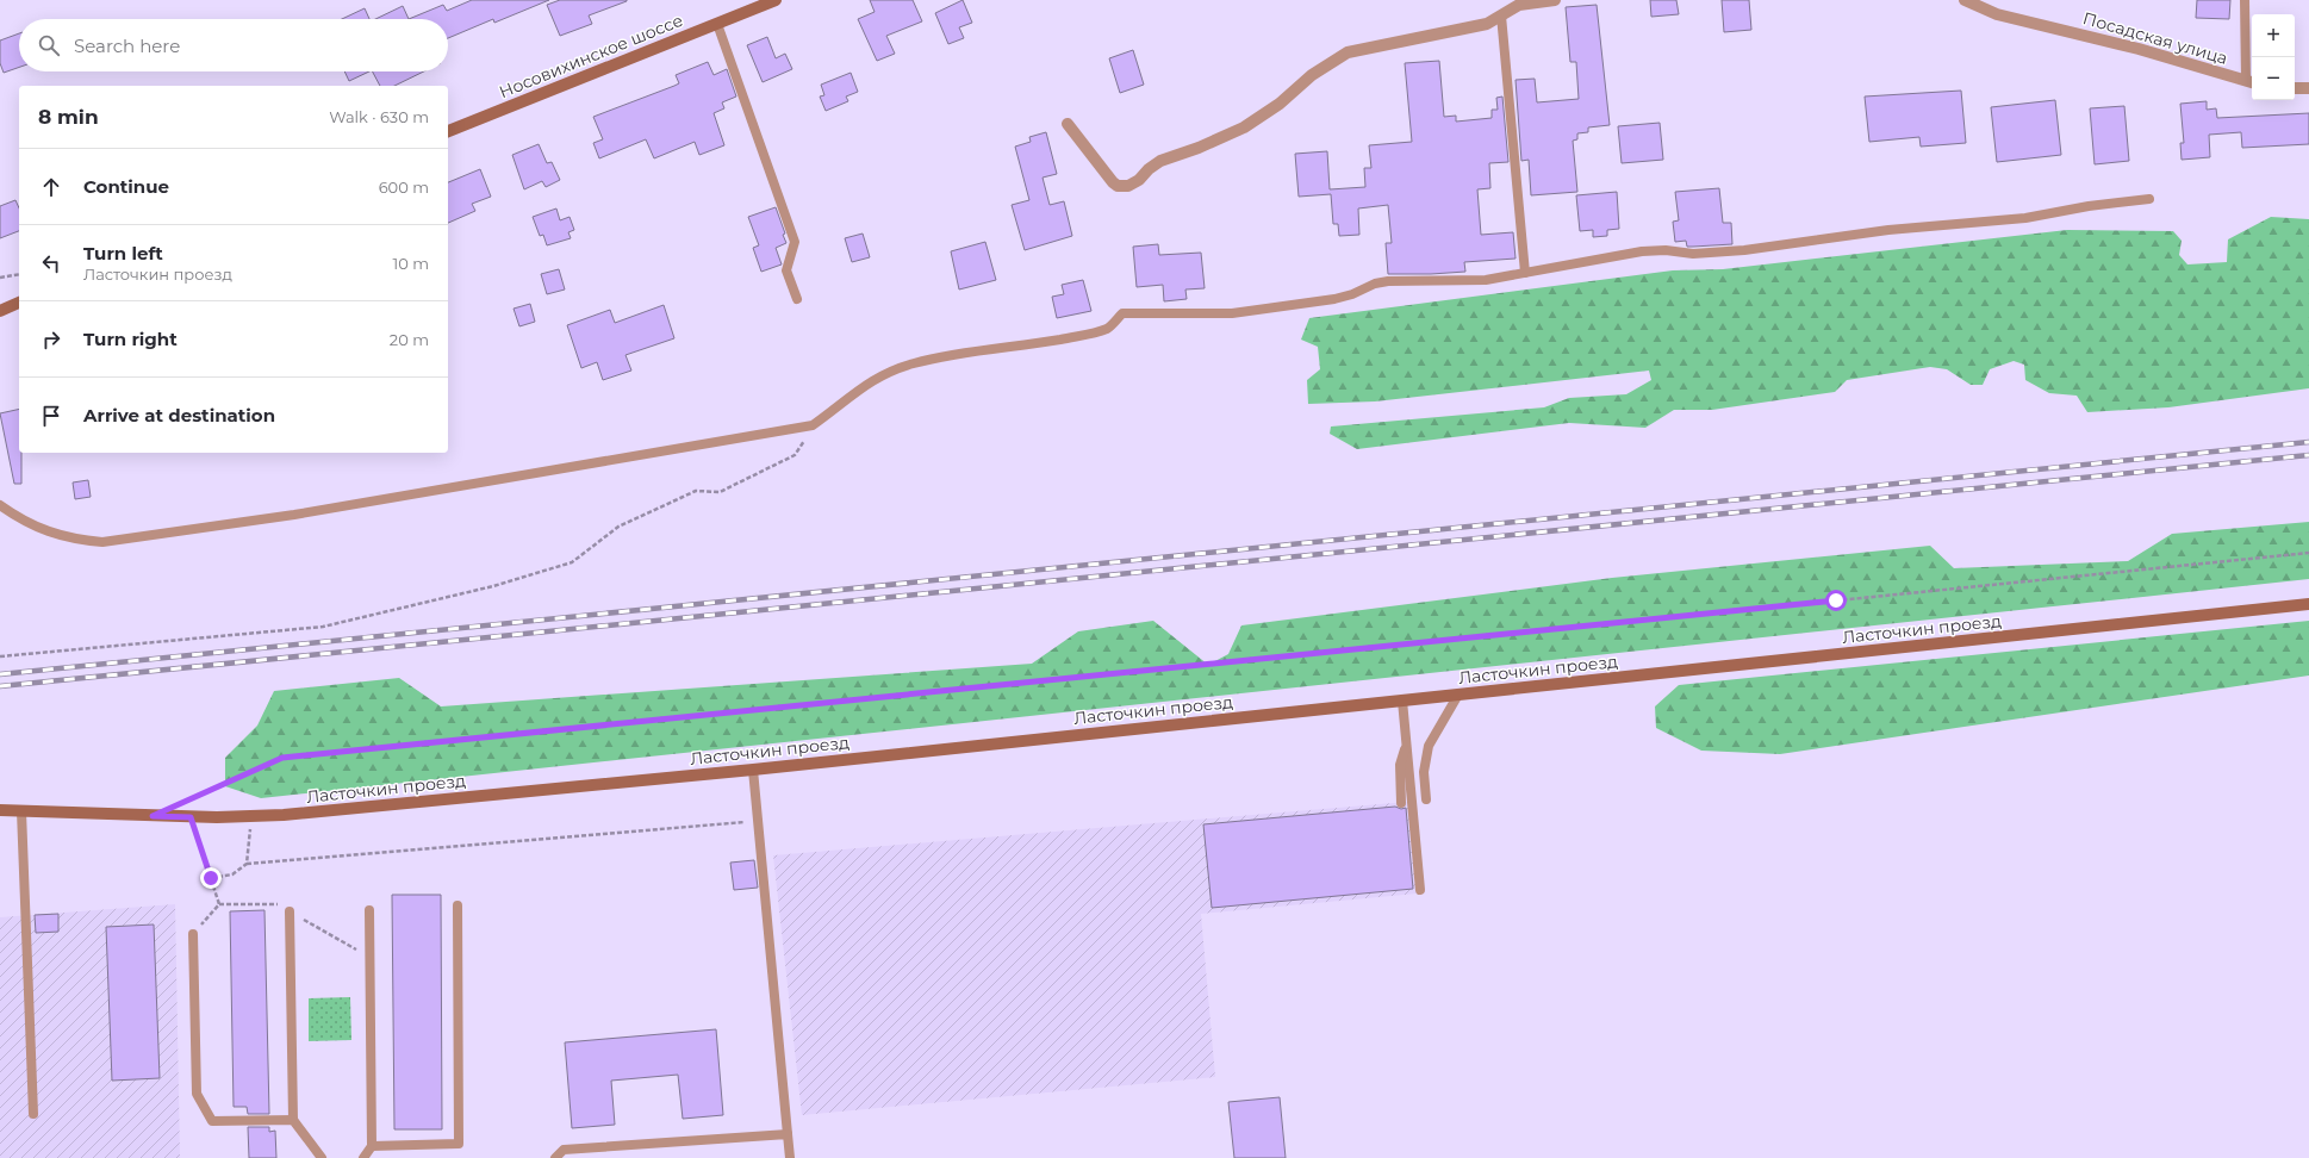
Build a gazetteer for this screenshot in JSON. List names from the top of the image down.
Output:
{
  "streets": {
    "street": ["Посадская улица", "Носовихинское шоссе", "Ласточкин проезд"]
  },
  "page": {
    "map_buttons": ["+", "−"],
    "search": "Search here",
    "heading": ["8 min", "Walk · 630 m"],
    "list": [
      ["Continue", "600 m"],
      ["Turn left", "Ласточкин проезд", "10 m"],
      ["Turn right", "20 m"],
      "Arrive at destination"
    ]
  }
}
